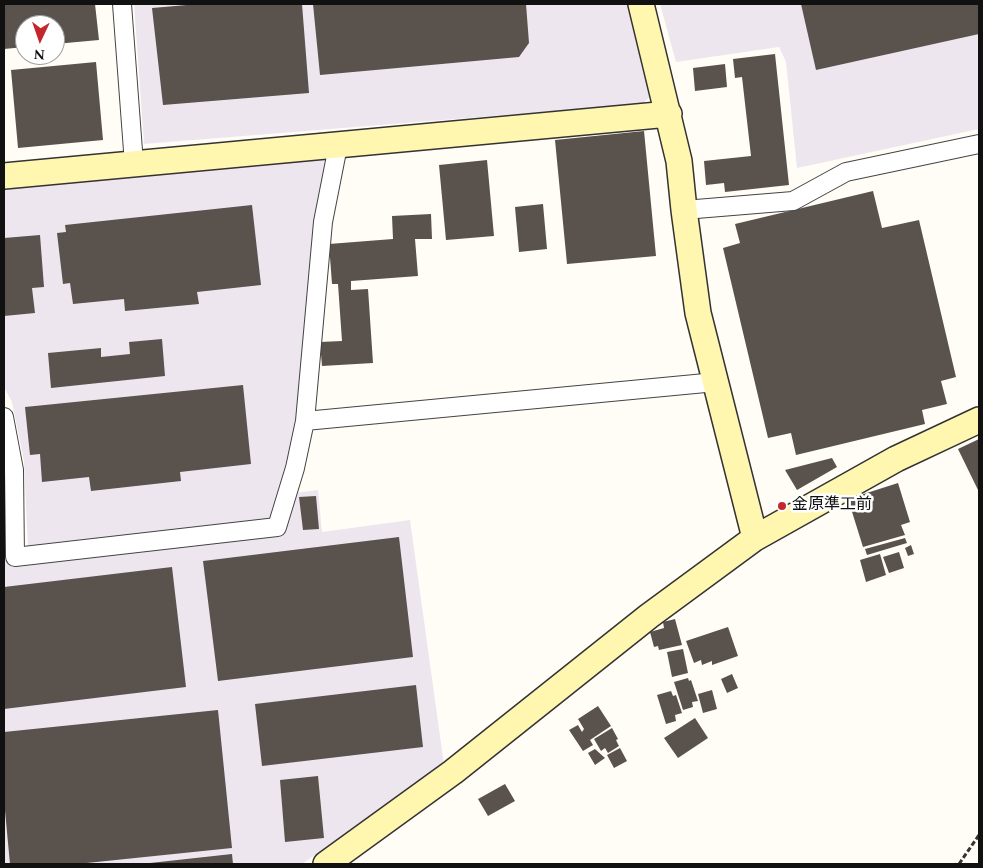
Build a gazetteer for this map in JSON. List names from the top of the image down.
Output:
{
  "places": ["金原準工前"],
  "north": "bottom"
}
